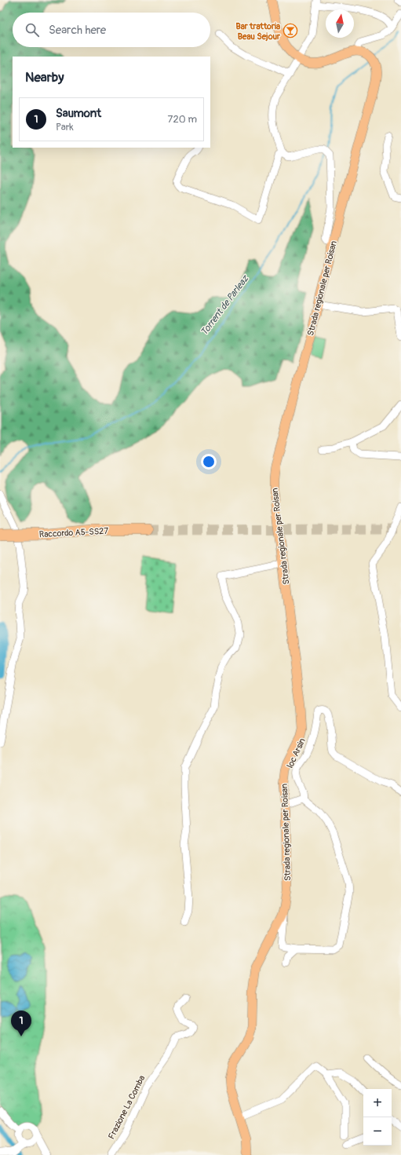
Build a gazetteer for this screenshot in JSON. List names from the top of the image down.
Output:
{
  "streets": {
    "highway": ["Raccordo A5-SS27"],
    "main road": ["Strada regionale per Roisan"],
    "street": ["loc Arsin", "Frazione La Comba"]
  },
  "water": ["Torrent de Parleaz"],
  "places": {
    "bar": ["Bar trattoria Beau Sejour"]
  },
  "north": "top",
  "page": {
    "search": "Search here",
    "heading": "Nearby",
    "list": [
      {
        "mark": "1",
        "name": "Saumont",
        "note": "Park",
        "value": "720 m"
      }
    ],
    "pins": "1",
    "map_buttons": ["+", "−"]
  }
}
